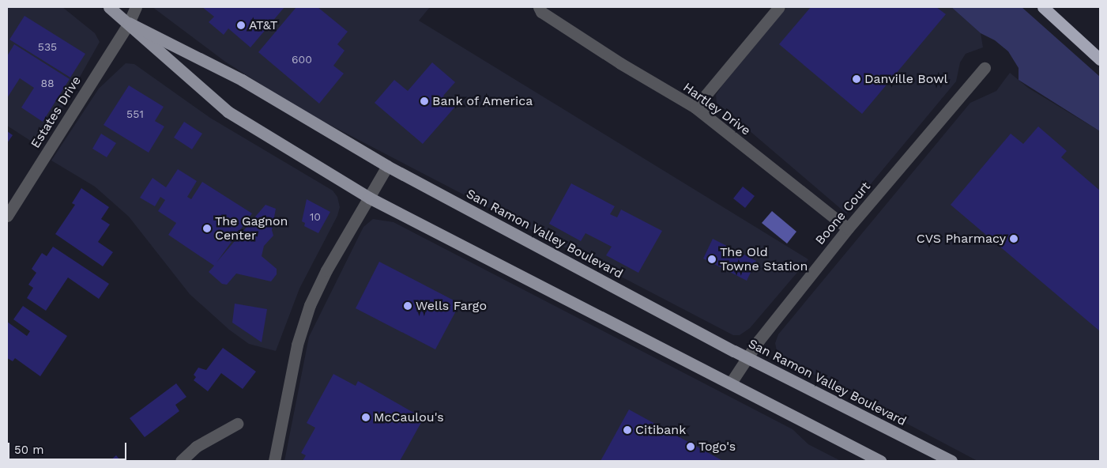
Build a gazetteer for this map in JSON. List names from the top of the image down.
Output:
{
  "streets": {
    "main road": ["San Ramon Valley Boulevard"],
    "street": ["Hartley Drive", "Estates Drive", "Boone Court"]
  },
  "crossings": [
    ["Hartley Drive", "Boone Court"],
    ["Estates Drive", "San Ramon Valley Boulevard"],
    ["Boone Court", "San Ramon Valley Boulevard"]
  ],
  "places": [
    "AT&T",
    "Danville Bowl",
    "Bank of America",
    "The Gagnon Center",
    "CVS Pharmacy",
    "The Old Towne Station",
    "Wells Fargo",
    "McCaulou's",
    "Citibank",
    "Togo's"
  ],
  "house_numbers": [
    "535",
    "600",
    "88",
    "551",
    "10"
  ],
  "scale_bar": "50 m"
}
